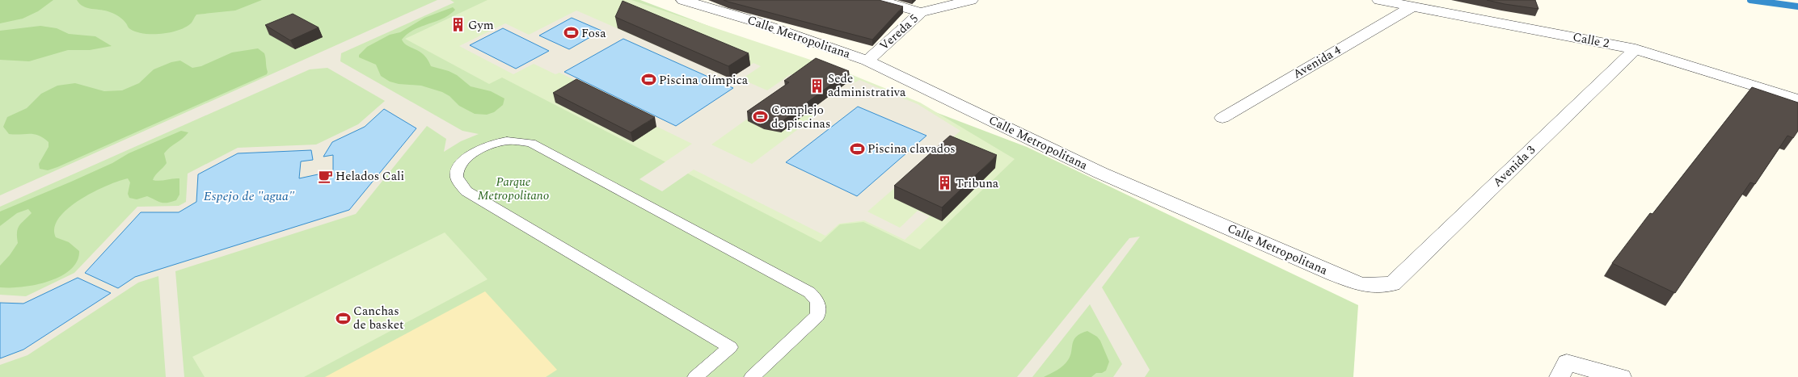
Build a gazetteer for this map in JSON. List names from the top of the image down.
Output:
{
  "streets": {
    "street": [
      "Vereda 5",
      "Calle Metropolitana",
      "Calle 2",
      "Avenida 4",
      "Avenida 3"
    ]
  },
  "crossings": [
    ["Vereda 5", "Calle Metropolitana"],
    ["Calle Metropolitana", "Avenida 3"],
    ["Calle 2", "Avenida 4"],
    ["Calle 2", "Avenida 3"]
  ],
  "water": ["Espejo de \"agua\""],
  "parks": ["Parque Metropolitano"],
  "places": {
    "building": ["Gym", "Sede administrativa", "Tribuna"],
    "sports": [
      "Fosa",
      "Piscina olímpica",
      "Complejo de piscinas",
      "Piscina clavados",
      "Canchas de basket"
    ],
    "cafe": ["Helados Cali"]
  }
}
